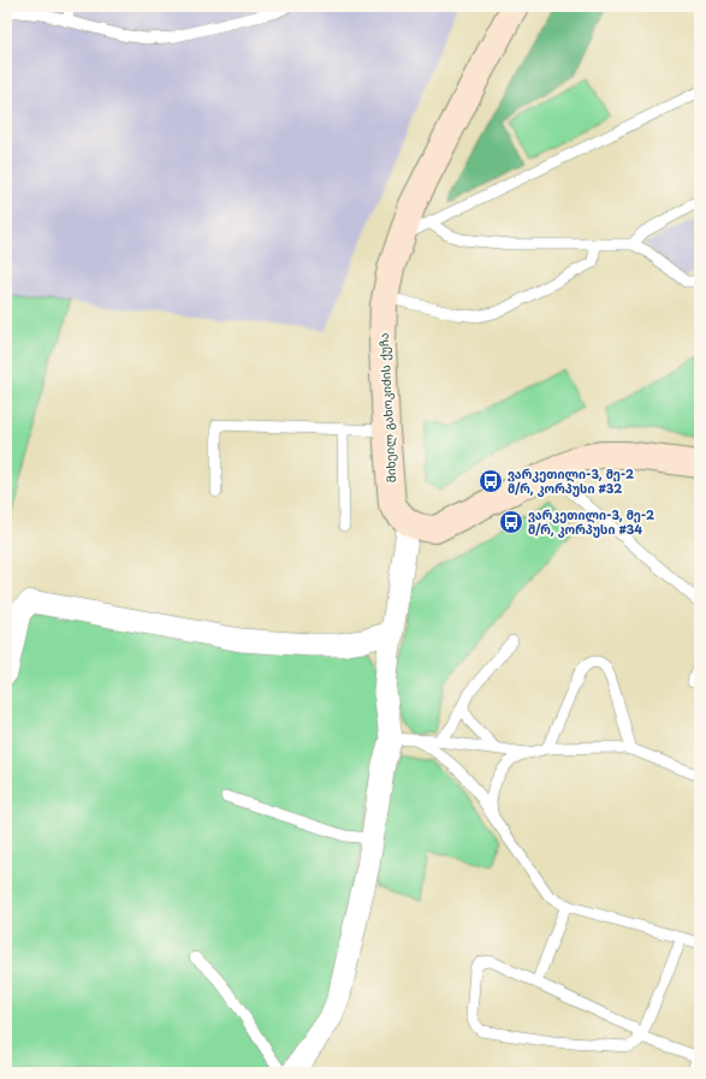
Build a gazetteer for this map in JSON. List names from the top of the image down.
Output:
{
  "streets": {
    "street": ["მიხეილ გახოკიძის ქუჩა"]
  },
  "places": {
    "bus stop": ["ვარკეთილი-3, მე-2 მ/რ, კორპუსი #32", "ვარკეთილი-3, მე-2 მ/რ, კორპუსი #34"]
  }
}
